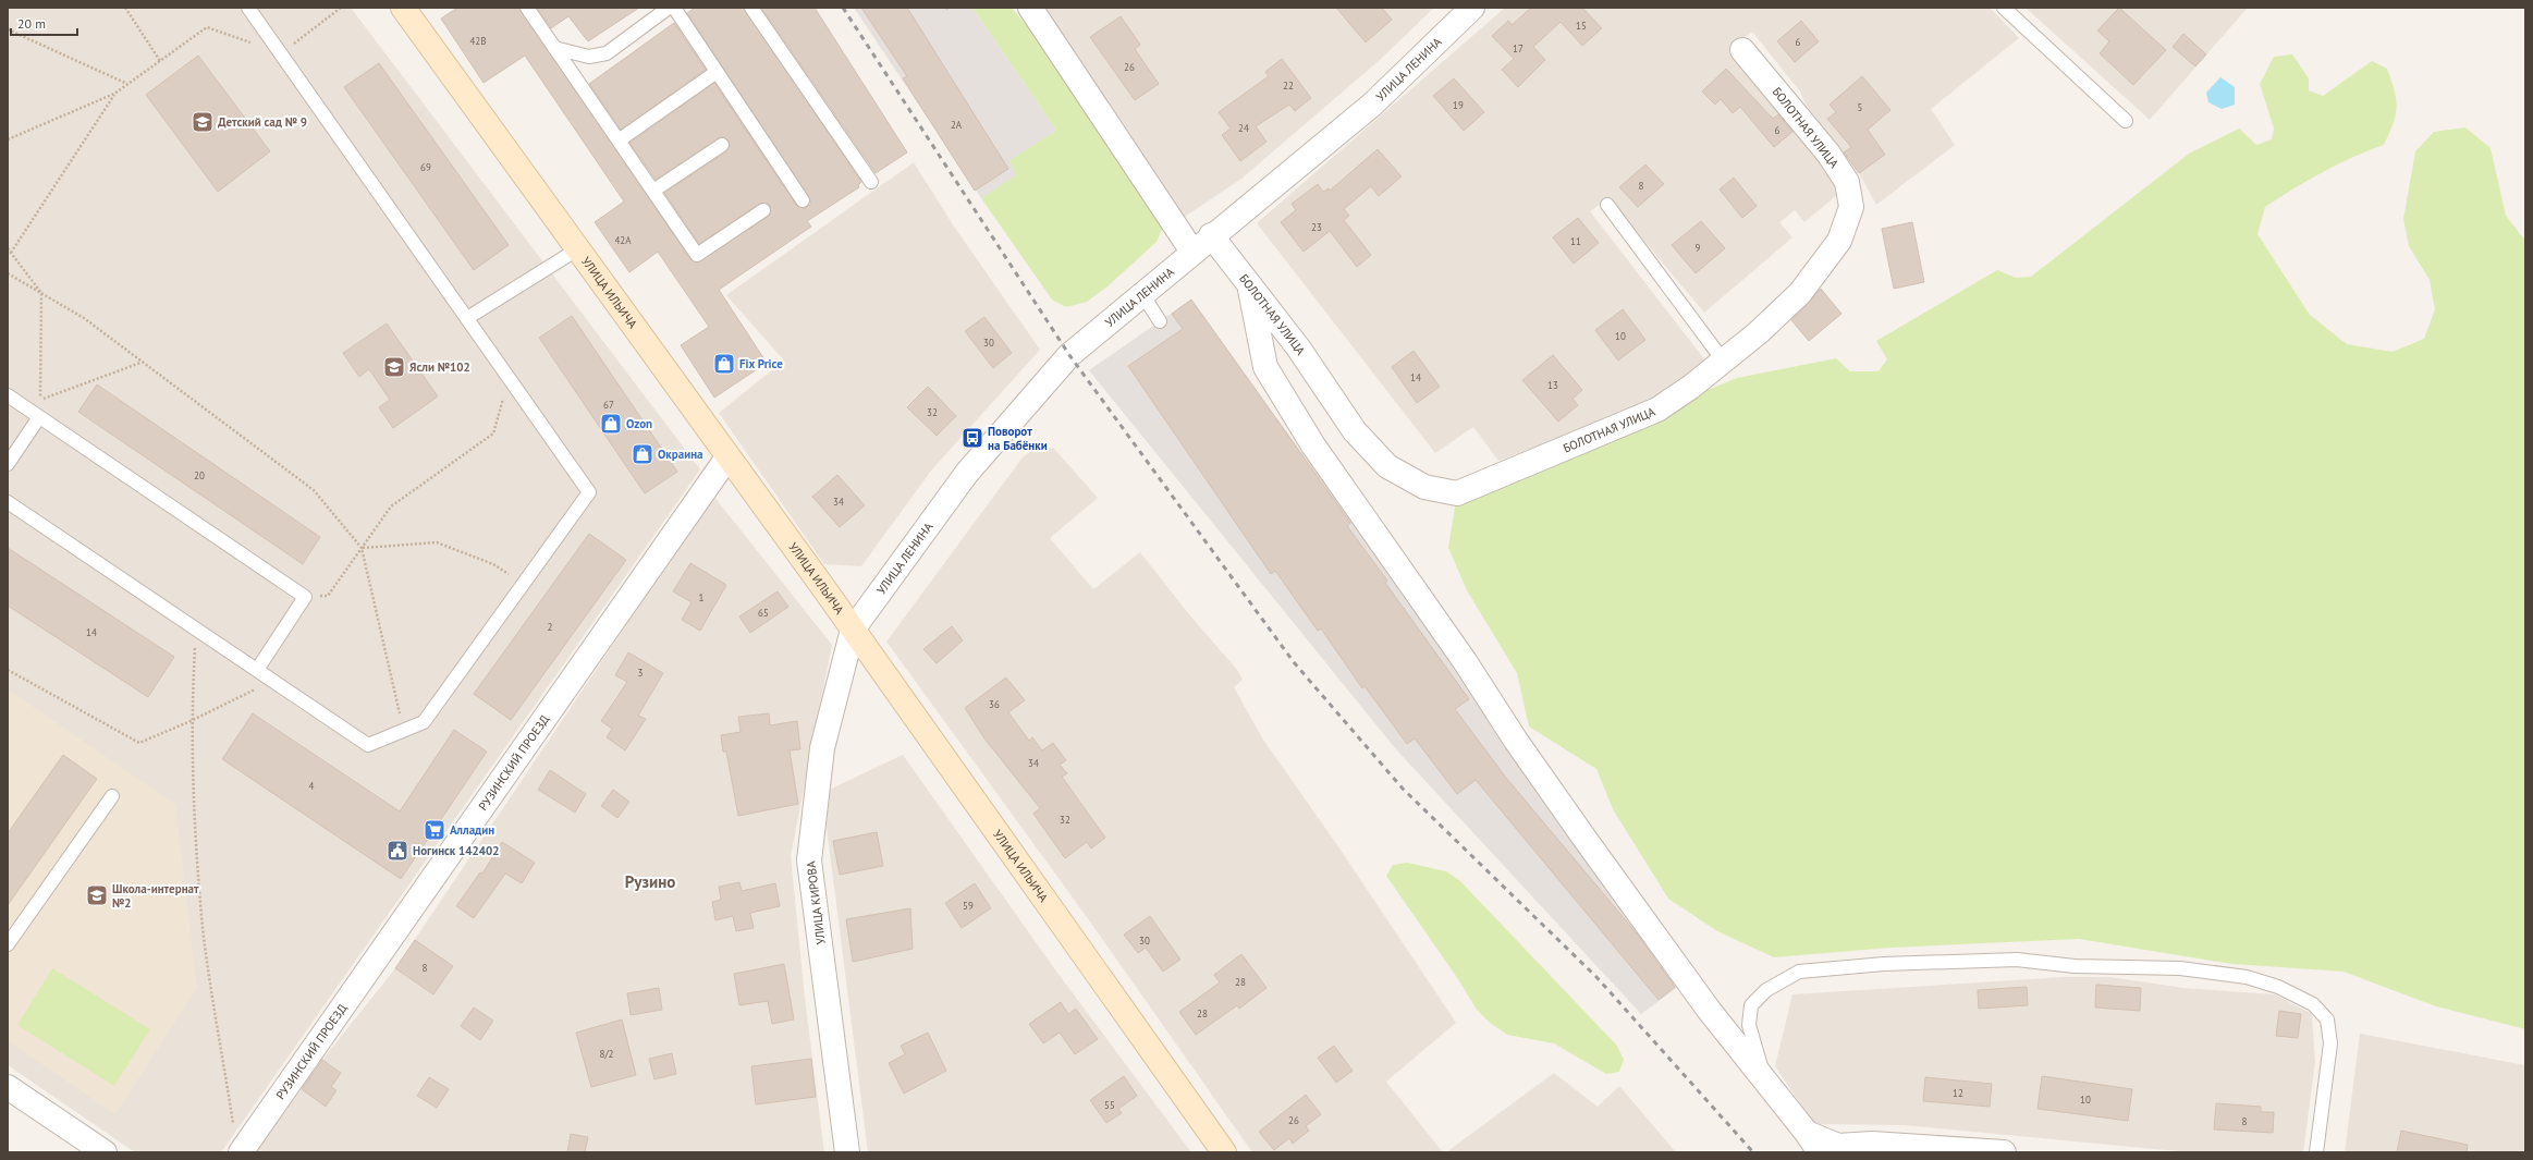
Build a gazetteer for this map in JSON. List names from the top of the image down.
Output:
{
  "streets": {
    "main road": ["УЛИЦА ИЛЬИЧА"],
    "street": [
      "УЛИЦА ЛЕНИНА",
      "БОЛОТНАЯ УЛИЦА",
      "РУЗИНСКИЙ ПРОЕЗД",
      "УЛИЦА КИРОВА"
    ]
  },
  "crossings": [
    ["УЛИЦА ЛЕНИНА", "БОЛОТНАЯ УЛИЦА"],
    ["УЛИЦА ЛЕНИНА", "УЛИЦА ИЛЬИЧА"],
    ["УЛИЦА ЛЕНИНА", "УЛИЦА КИРОВА"],
    ["УЛИЦА ИЛЬИЧА", "РУЗИНСКИЙ ПРОЕЗД"],
    ["УЛИЦА ИЛЬИЧА", "УЛИЦА КИРОВА"]
  ],
  "districts": ["Рузино"],
  "places": {
    "school or university": ["Детский сад № 9", "Ясли №102", "Школа-интернат №2"],
    "shop": ["Fix Price", "Ozon", "Окраина"],
    "bus stop": ["Поворот на Бабёнки"],
    "supermarket": ["Алладин"],
    "public building": ["Ногинск 142402"]
  },
  "house_numbers": [
    "15",
    "42В",
    "6",
    "17",
    "26",
    "22",
    "19",
    "5",
    "2А",
    "24",
    "6",
    "69",
    "8",
    "23",
    "42А",
    "11",
    "9",
    "10",
    "30",
    "14",
    "13",
    "67",
    "32",
    "20",
    "34",
    "1",
    "65",
    "2",
    "14",
    "3",
    "36",
    "34",
    "4",
    "32",
    "59",
    "30",
    "8",
    "28",
    "28",
    "8/2",
    "12",
    "10",
    "55",
    "26",
    "8"
  ],
  "scale_bar": "20 m"
}
